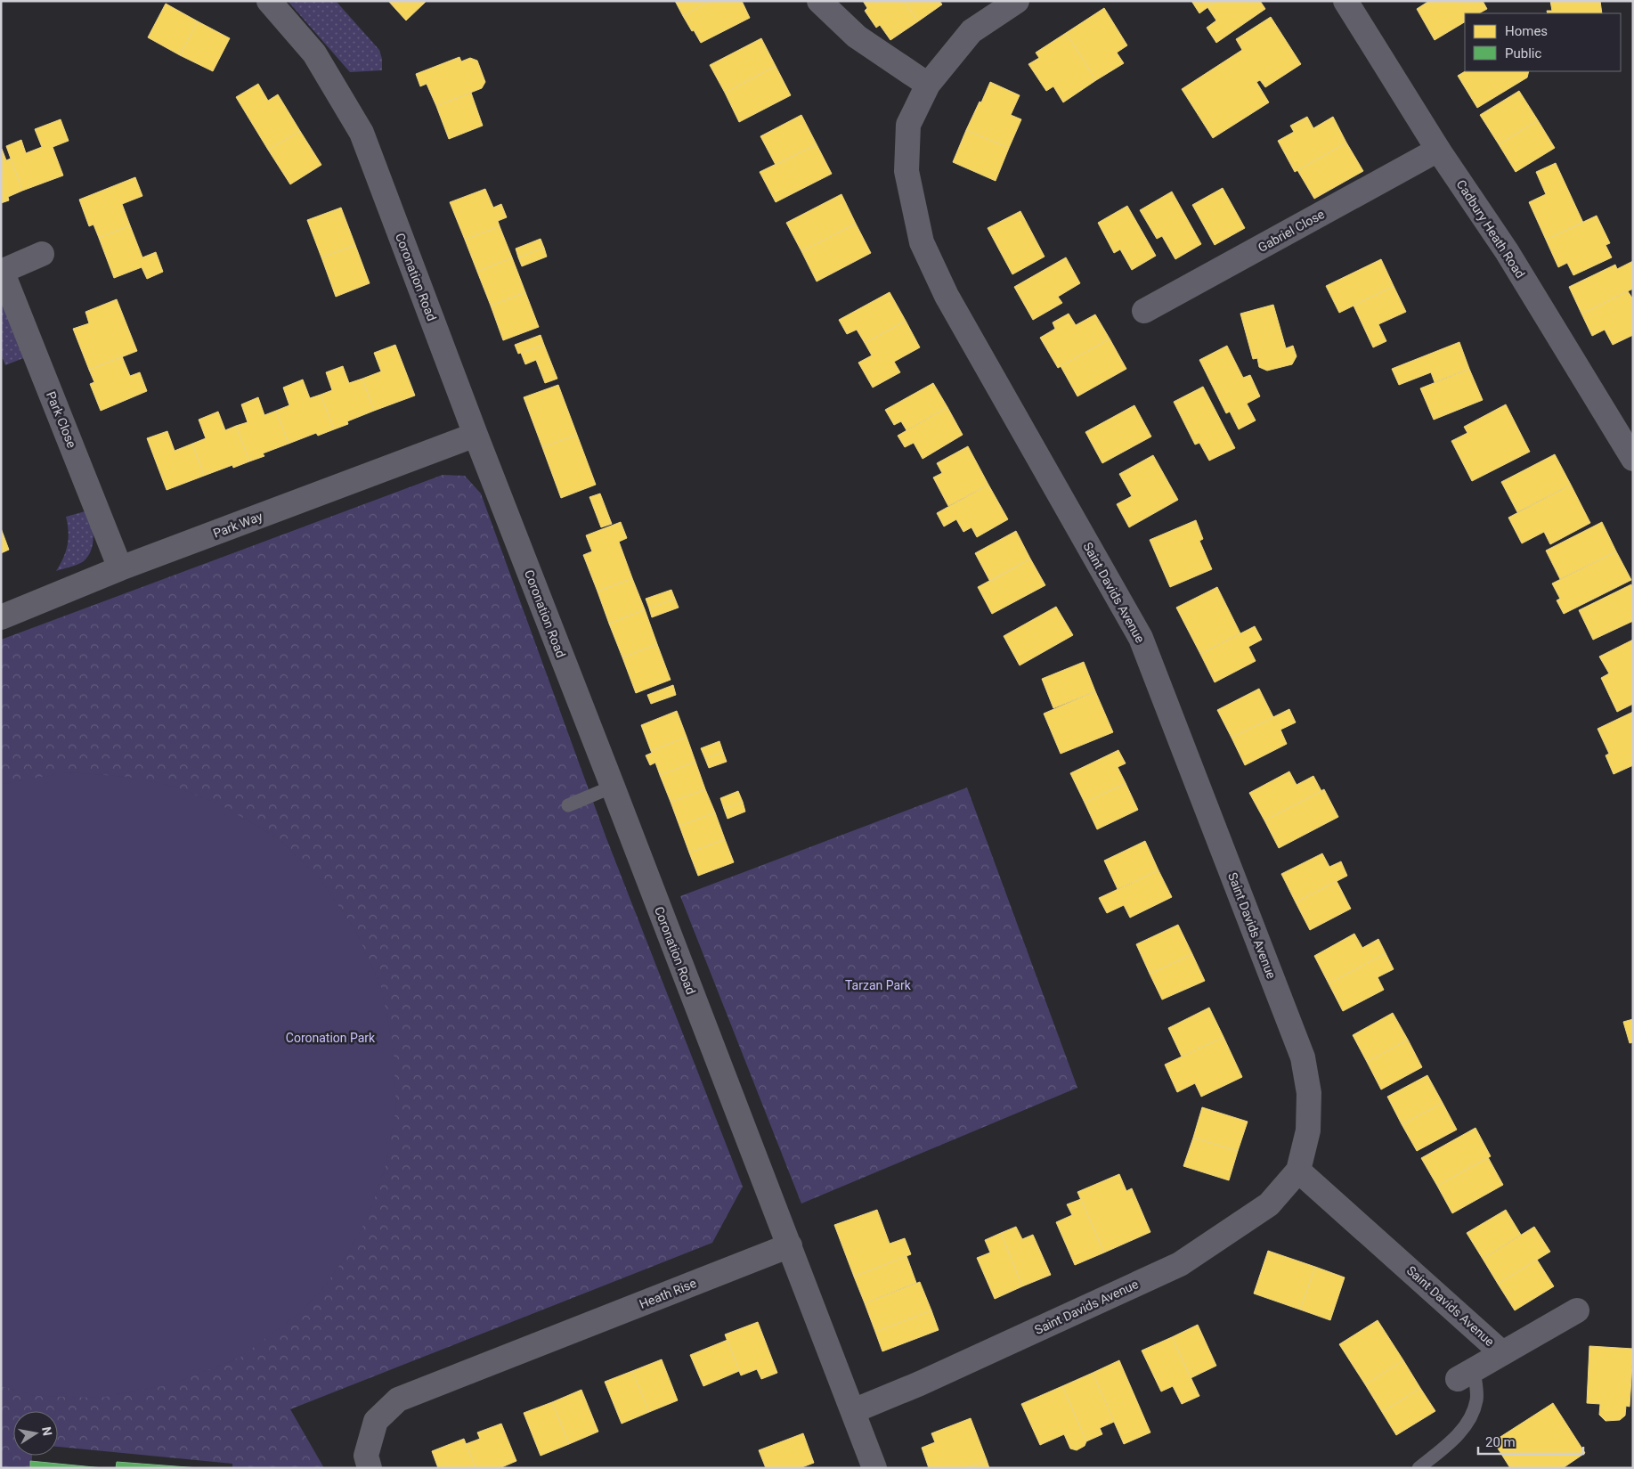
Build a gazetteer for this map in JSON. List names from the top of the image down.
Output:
{
  "streets": {
    "street": [
      "Cadbury Heath Road",
      "Gabriel Close",
      "Coronation Road",
      "Park Close",
      "Park Way",
      "Saint Davids Avenue",
      "Heath Rise"
    ]
  },
  "crossings": [
    ["Cadbury Heath Road", "Gabriel Close"],
    ["Coronation Road", "Park Way"],
    ["Coronation Road", "Heath Rise"],
    ["Park Close", "Park Way"]
  ],
  "parks": ["Tarzan Park", "Coronation Park"],
  "legend": ["Homes", "Public"],
  "scale_bar": "20 m",
  "north": "right"
}
